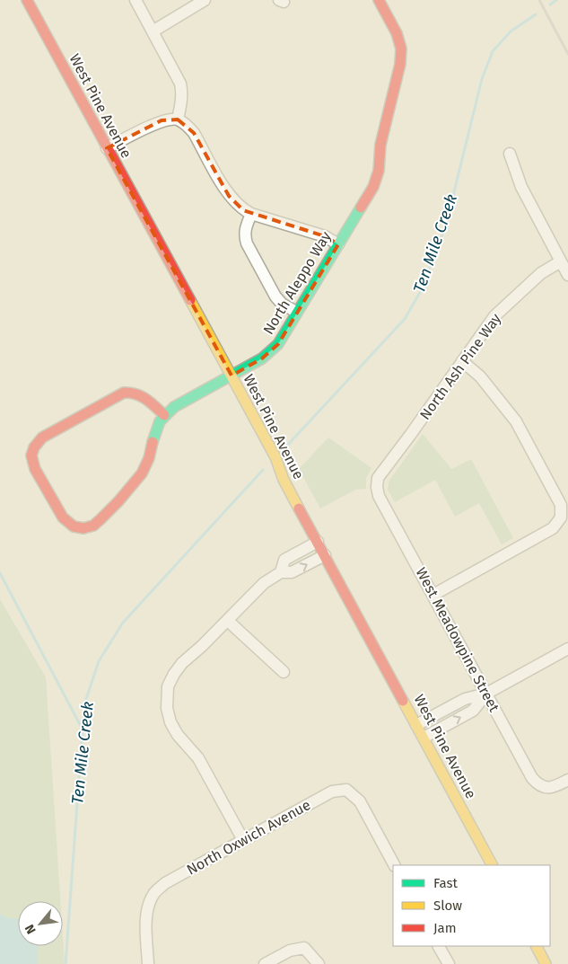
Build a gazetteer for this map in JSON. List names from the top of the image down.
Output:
{
  "streets": {
    "street": [
      "West Pine Avenue",
      "North Aleppo Way",
      "North Ash Pine Way",
      "West Meadowpine Street",
      "North Oxwich Avenue"
    ]
  },
  "crossings": [
    ["West Pine Avenue", "North Aleppo Way"],
    ["North Ash Pine Way", "West Meadowpine Street"]
  ],
  "water": ["Ten Mile Creek"],
  "legend": ["Fast", "Slow", "Jam"],
  "north": "bottom left"
}
